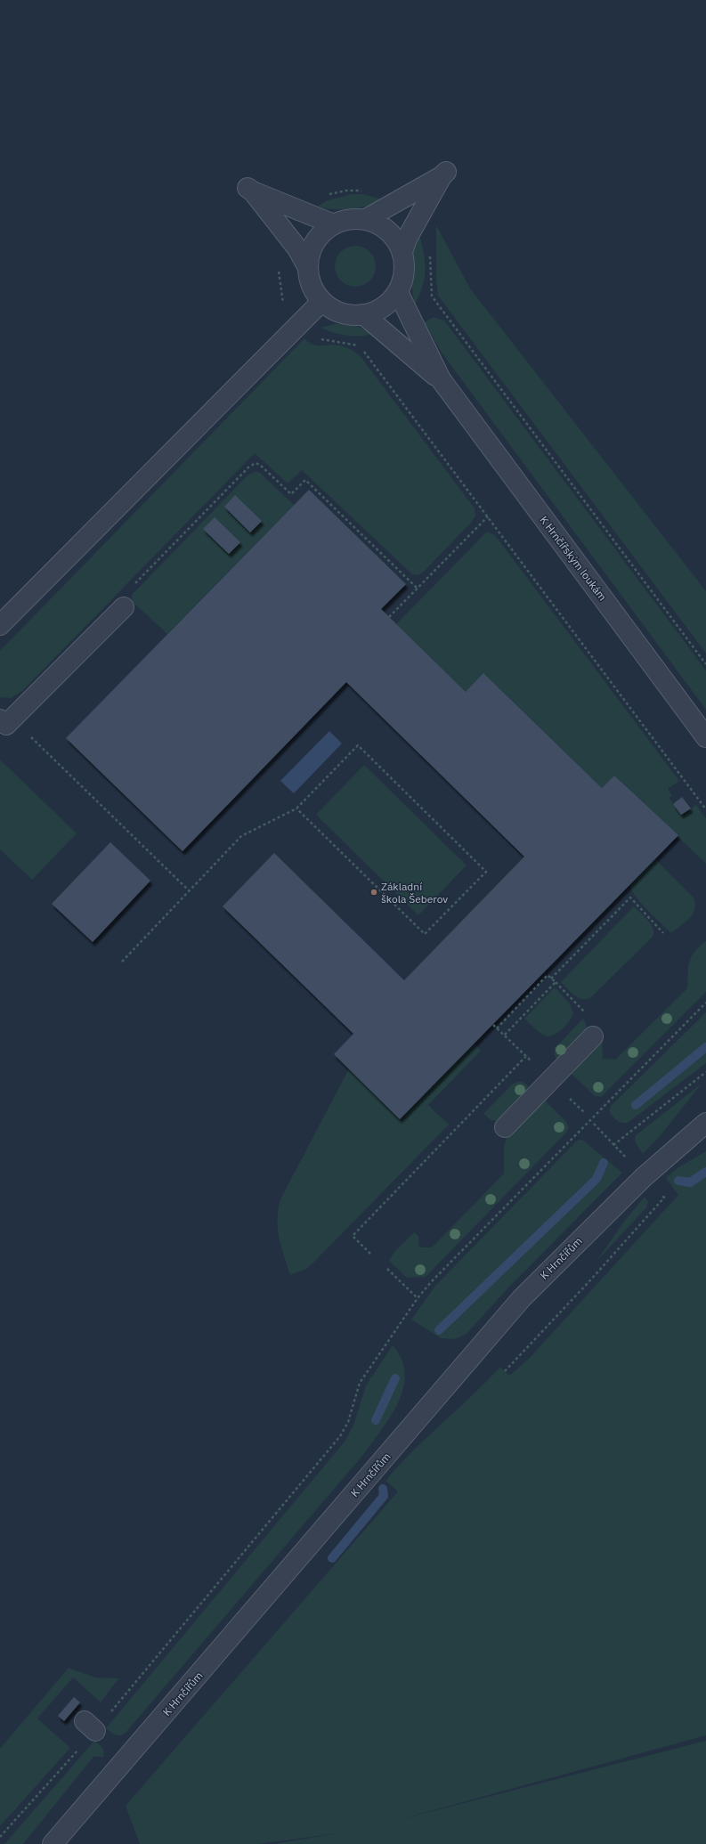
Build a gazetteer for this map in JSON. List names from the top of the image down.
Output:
{
  "streets": {
    "street": ["K Hrnčířským loukám", "K Hrnčířům"]
  },
  "places": ["Základní škola Šeberov"]
}
